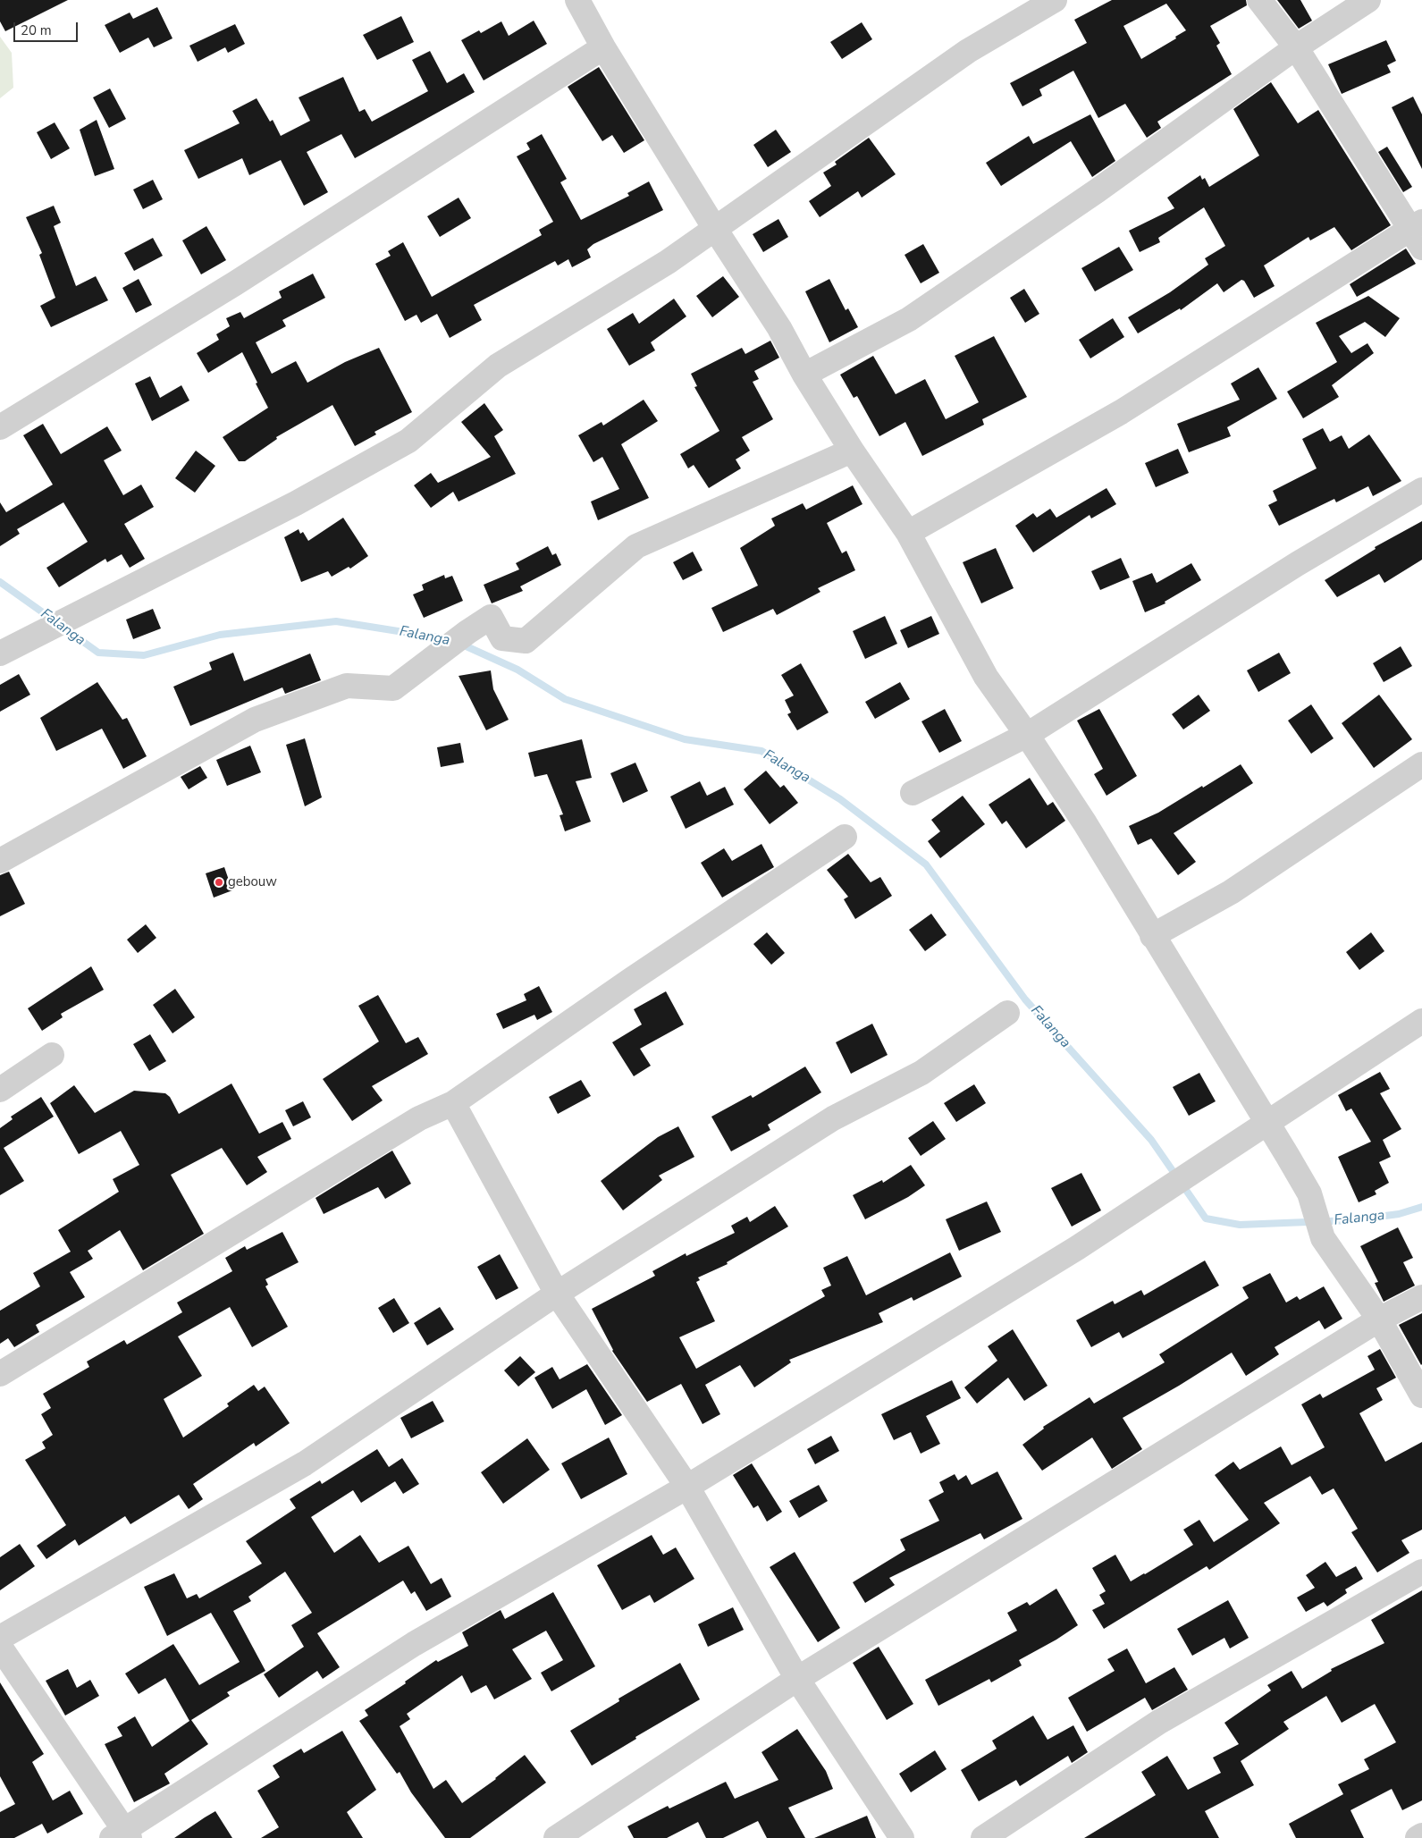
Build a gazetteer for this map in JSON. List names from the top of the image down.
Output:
{
  "water": ["Falanga"],
  "places": ["gebouw"],
  "scale_bar": "20 m"
}
